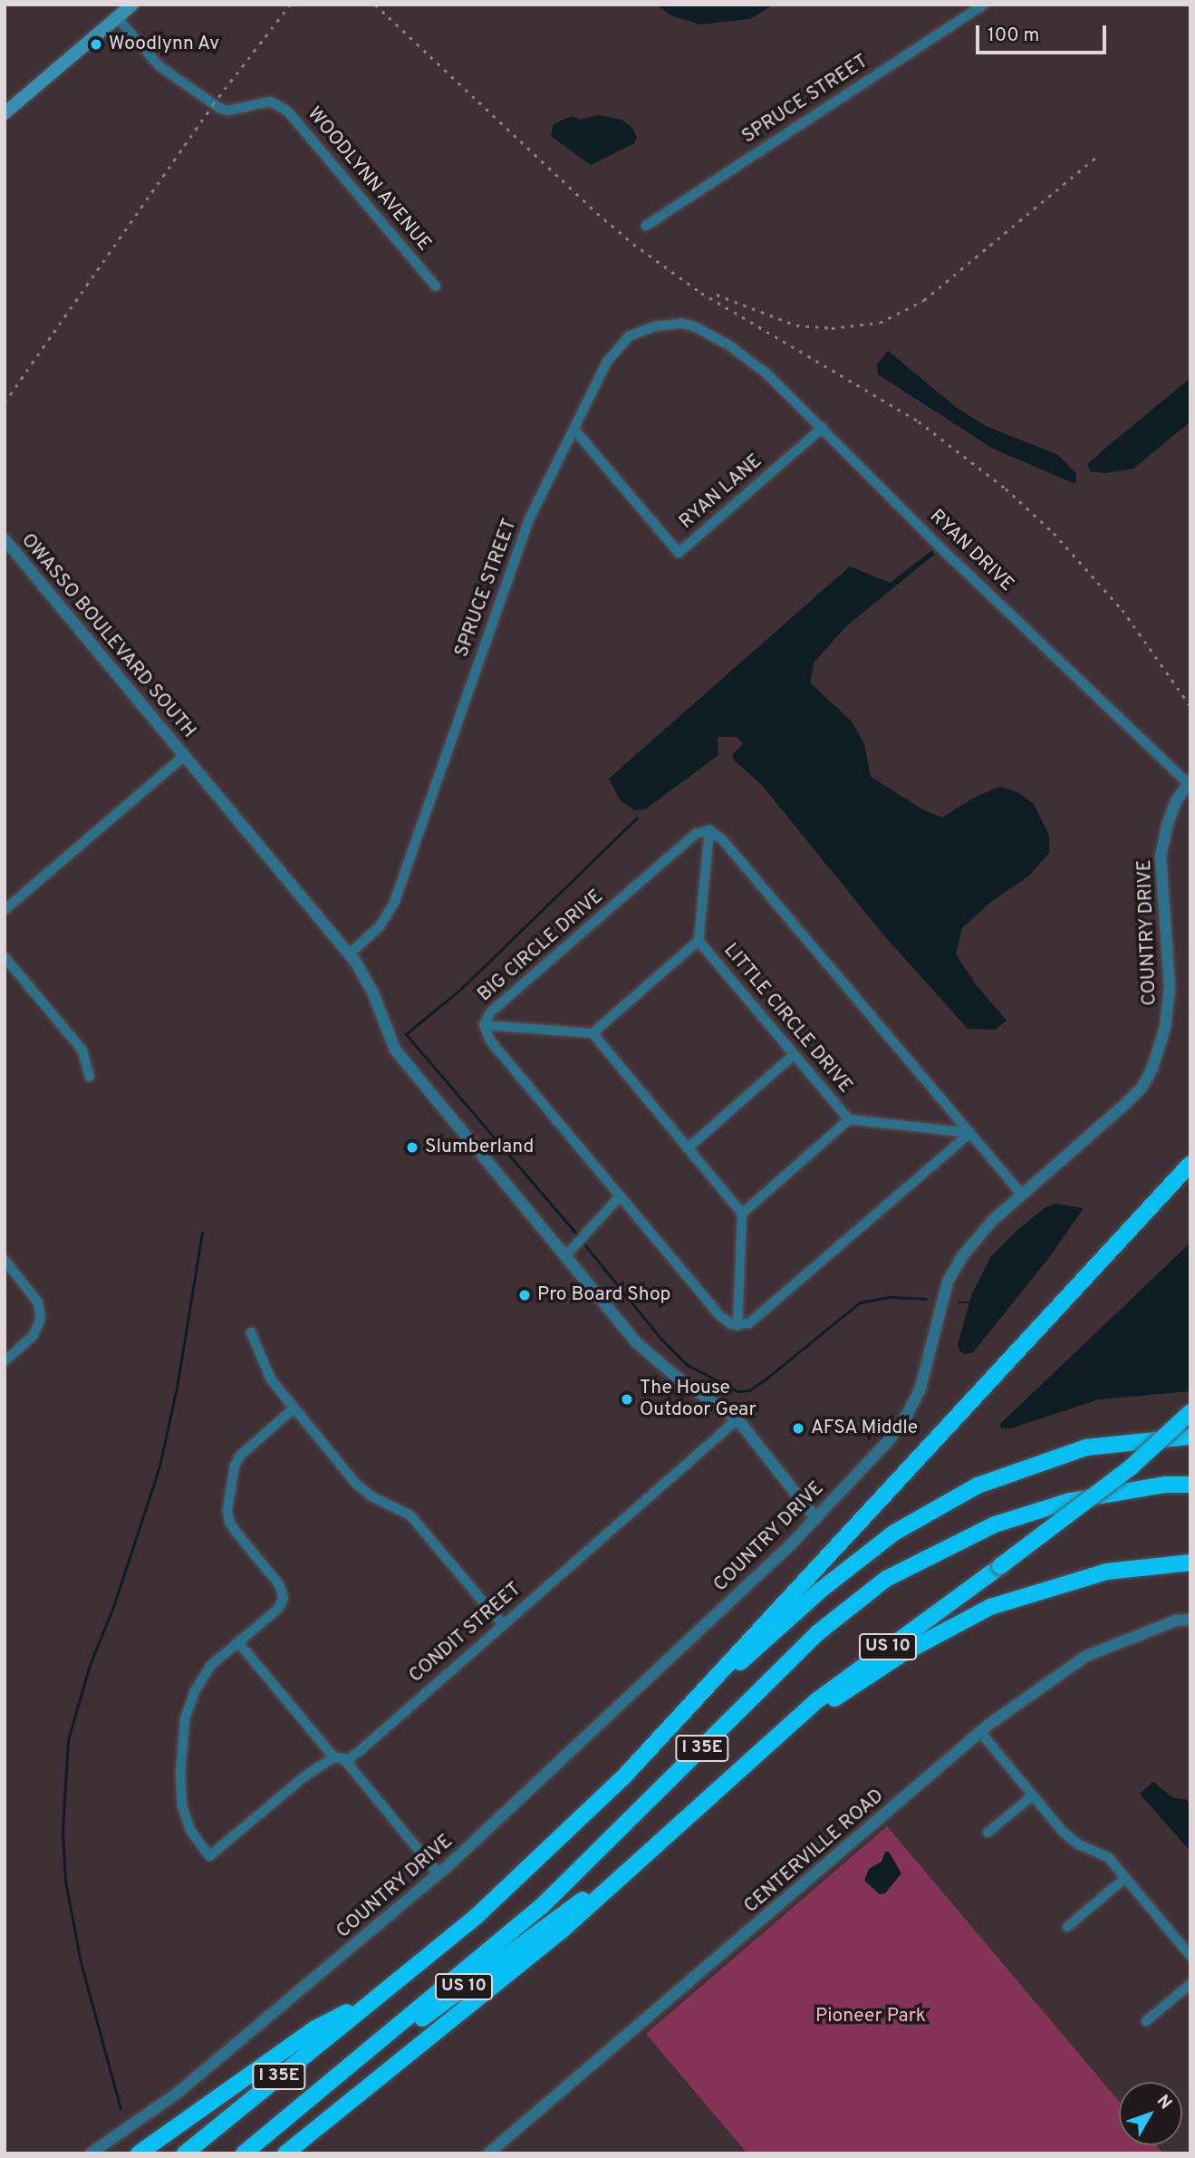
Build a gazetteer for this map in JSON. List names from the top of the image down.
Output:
{
  "streets": {
    "highway": ["US 10", "I 35E"],
    "street": [
      "SPRUCE STREET",
      "WOODLYNN AVENUE",
      "RYAN LANE",
      "RYAN DRIVE",
      "OWASSO BOULEVARD SOUTH",
      "COUNTRY DRIVE",
      "BIG CIRCLE DRIVE",
      "LITTLE CIRCLE DRIVE",
      "CONDIT STREET",
      "CENTERVILLE ROAD"
    ]
  },
  "crossings": [
    ["SPRUCE STREET", "RYAN LANE"],
    ["SPRUCE STREET", "RYAN DRIVE"],
    ["SPRUCE STREET", "OWASSO BOULEVARD SOUTH"],
    ["RYAN LANE", "RYAN DRIVE"],
    ["RYAN DRIVE", "COUNTRY DRIVE"],
    ["OWASSO BOULEVARD SOUTH", "COUNTRY DRIVE"],
    ["OWASSO BOULEVARD SOUTH", "CONDIT STREET"],
    ["BIG CIRCLE DRIVE", "LITTLE CIRCLE DRIVE"],
    ["US 10", "I 35E"]
  ],
  "parks": ["Pioneer Park"],
  "places": [
    "Woodlynn Av",
    "Slumberland",
    "Pro Board Shop",
    "The House Outdoor Gear",
    "AFSA Middle"
  ],
  "scale_bar": "100 m",
  "north": "top right"
}
